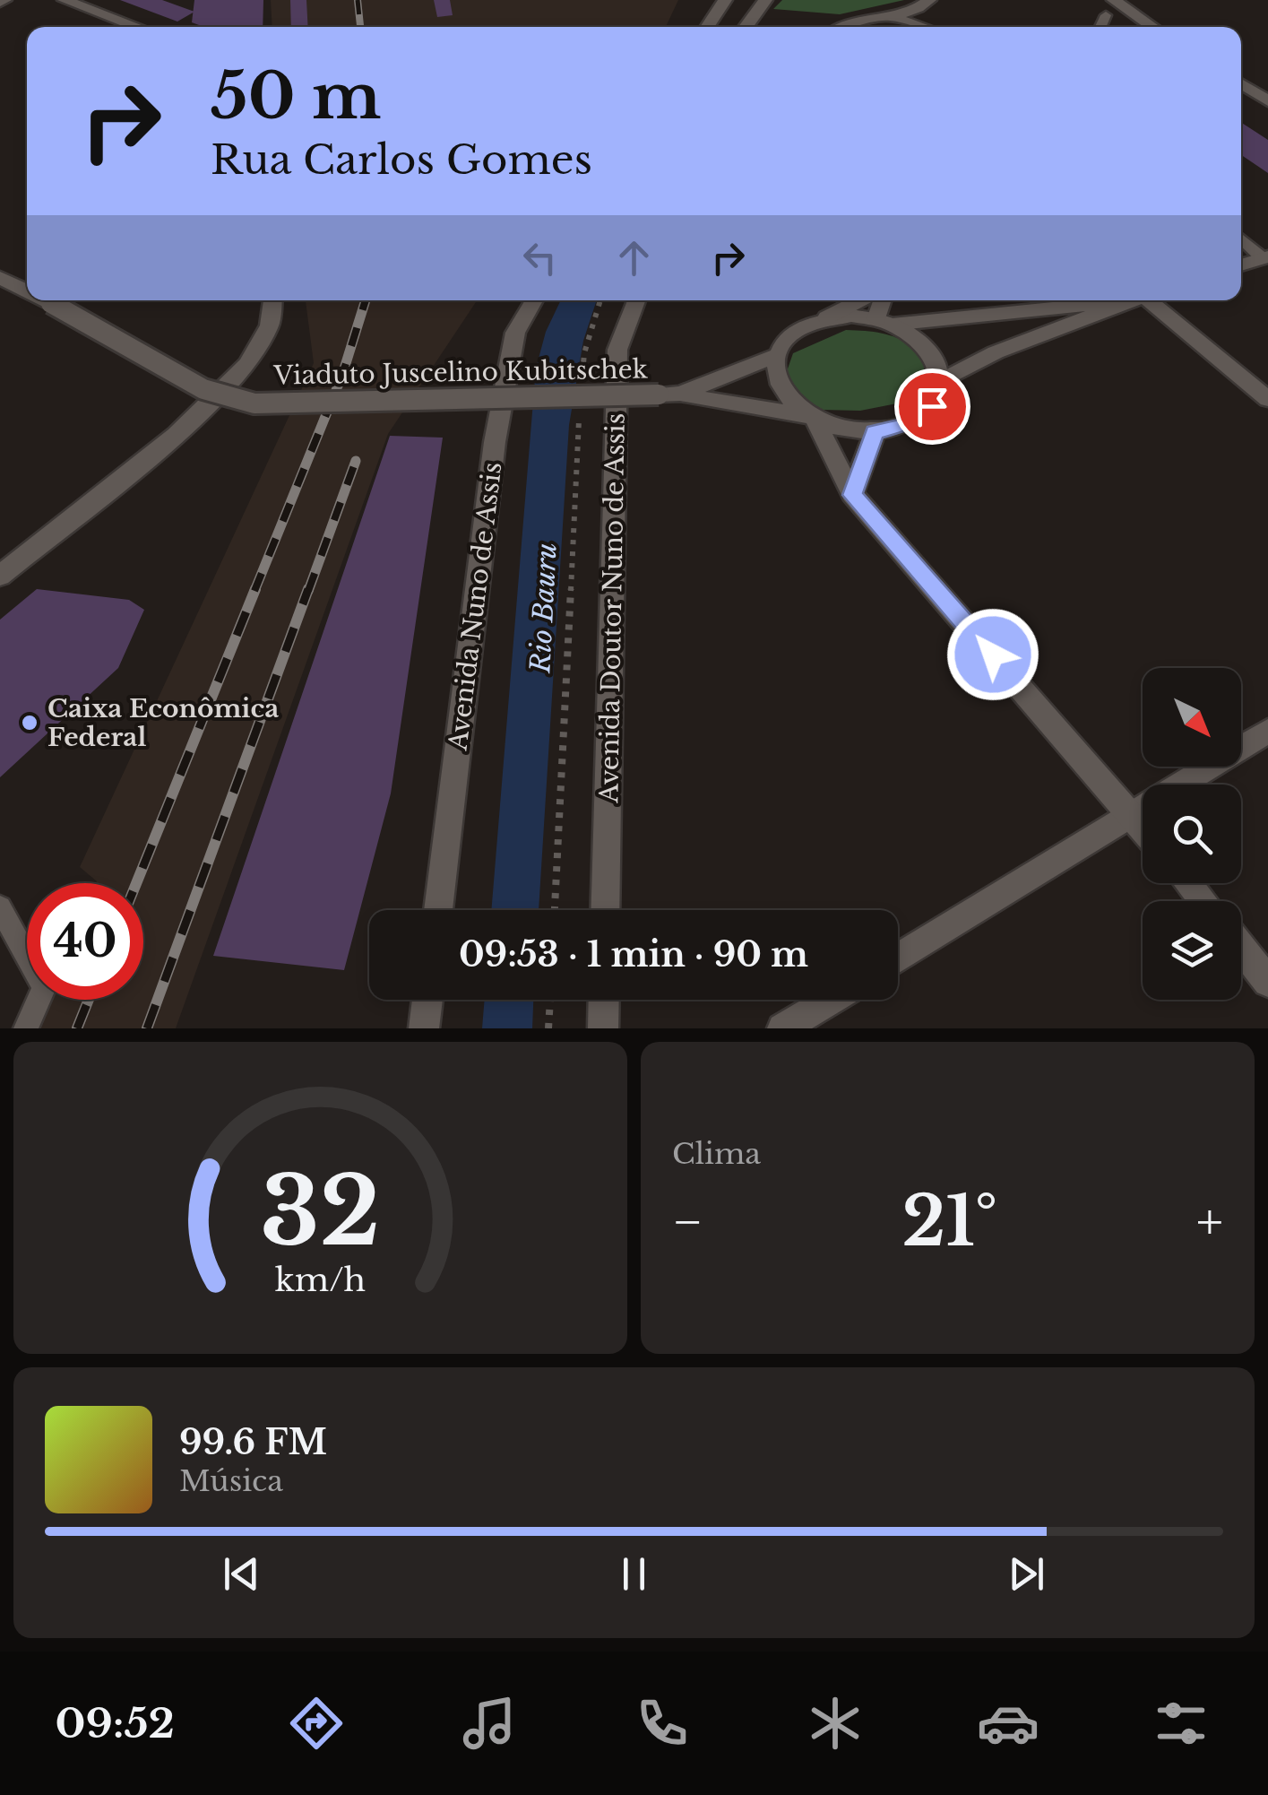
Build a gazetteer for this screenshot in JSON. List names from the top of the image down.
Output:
{
  "streets": {
    "street": ["Viaduto Juscelino Kubitschek", "Avenida Nuno de Assis", "Avenida Doutor Nuno de Assis"]
  },
  "water": ["Rio Bauru"],
  "places": ["Caixa Econômica Federal"],
  "north": "bottom right",
  "page": {
    "turn": ["50 m", "Rua Carlos Gomes"],
    "limit": "40",
    "trip": "09:53 · 1 min · 90 m",
    "tile": "Clima",
    "heat": ["−", "21°", "+"],
    "song": ["99.6 FM", "Música"],
    "tabs": "09:52",
    "gauge": ["32", "km/h"]
  }
}
